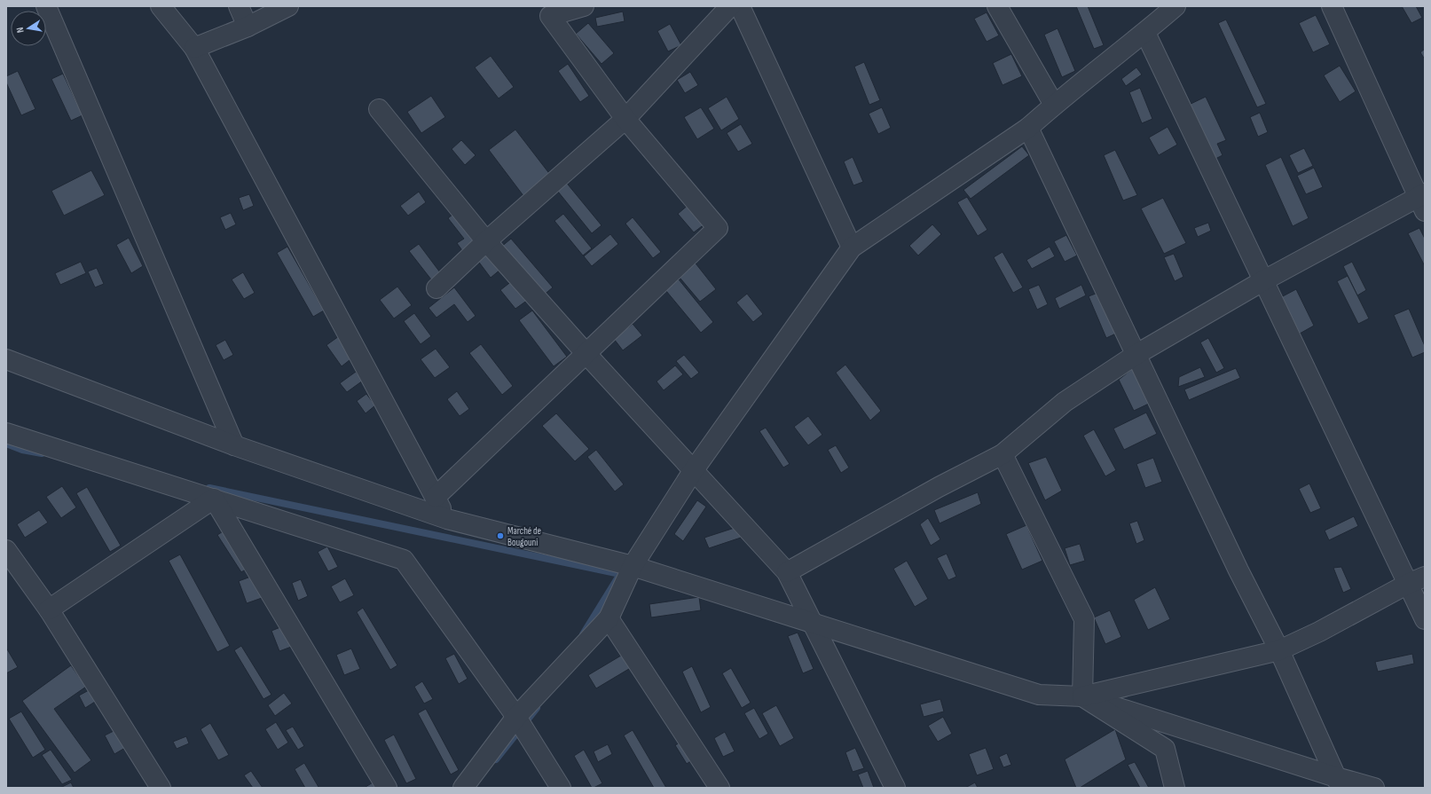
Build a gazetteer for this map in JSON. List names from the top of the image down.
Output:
{
  "places": ["Marché de Bougouni"],
  "north": "left"
}
